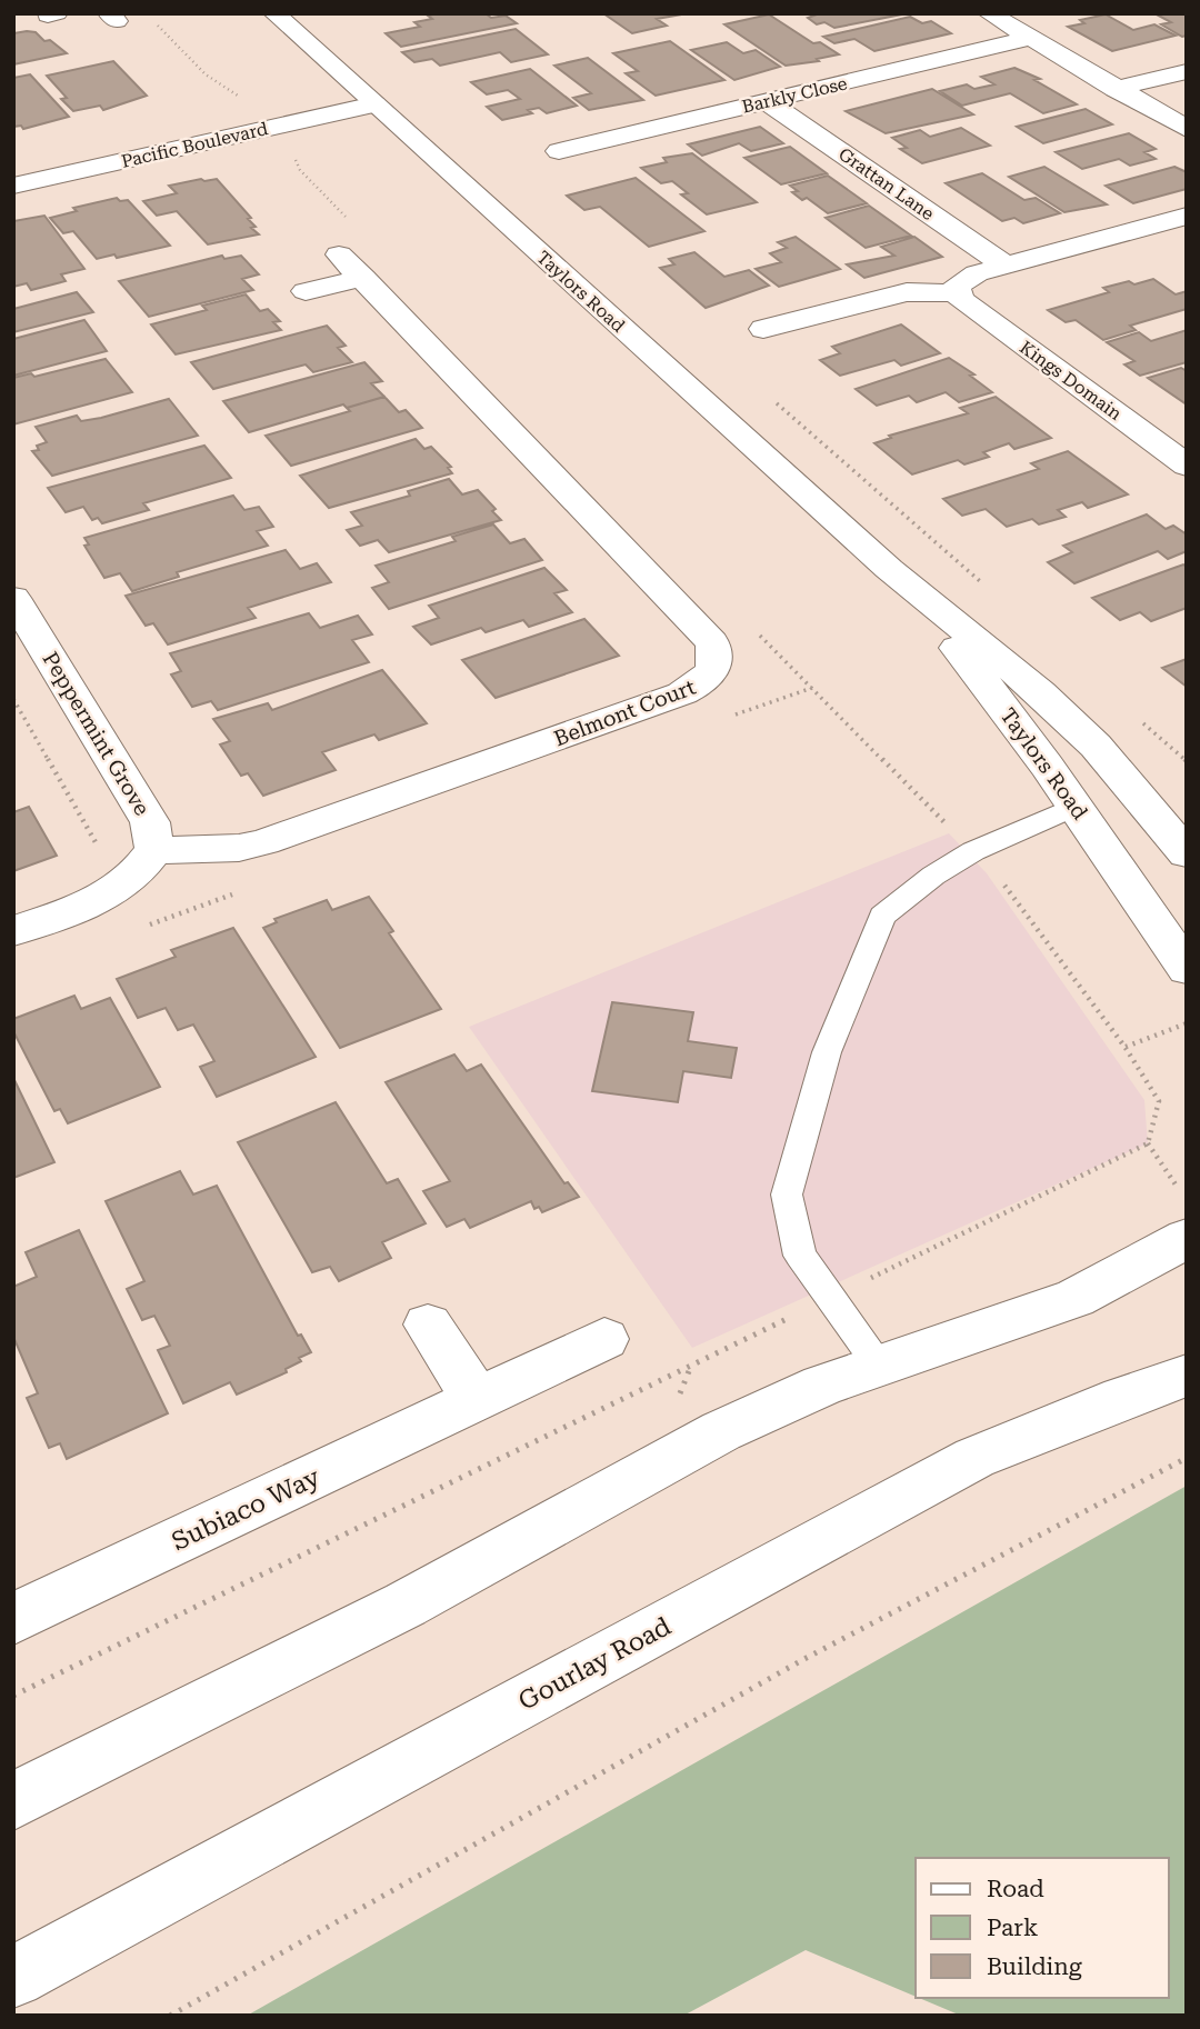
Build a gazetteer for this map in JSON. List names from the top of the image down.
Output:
{
  "streets": {
    "street": [
      "Barkly Close",
      "Pacific Boulevard",
      "Grattan Lane",
      "Taylors Road",
      "Kings Domain",
      "Belmont Court",
      "Peppermint Grove",
      "Subiaco Way",
      "Gourlay Road"
    ]
  },
  "crossings": [
    ["Barkly Close", "Grattan Lane"],
    ["Pacific Boulevard", "Taylors Road"],
    ["Belmont Court", "Peppermint Grove"]
  ],
  "legend": ["Road", "Park", "Building"]
}
